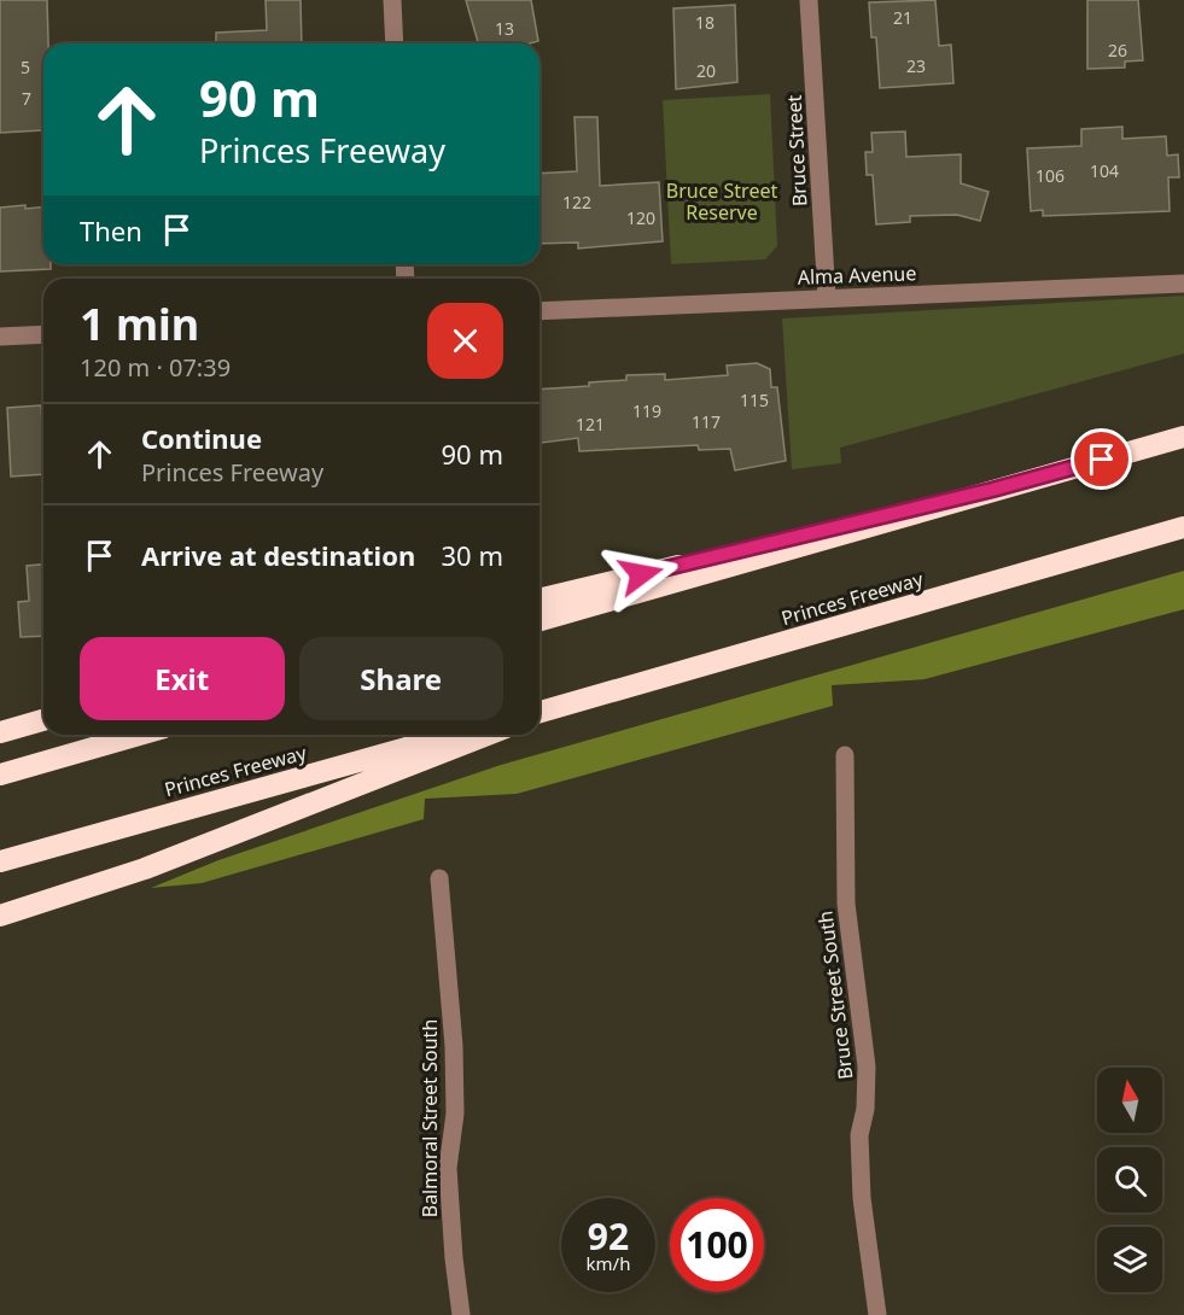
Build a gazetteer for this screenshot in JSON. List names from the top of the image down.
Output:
{
  "streets": {
    "highway": ["Princes Freeway"],
    "street": [
      "Bruce Street",
      "Alma Avenue",
      "Bruce Street South",
      "Balmoral Street South"
    ]
  },
  "crossings": [
    ["Bruce Street", "Alma Avenue"]
  ],
  "parks": ["Bruce Street Reserve"],
  "house_numbers": [
    "21",
    "18",
    "13",
    "26",
    "23",
    "5",
    "20",
    "7",
    "104",
    "106",
    "122",
    "120",
    "115",
    "119",
    "117",
    "121"
  ],
  "north": "top",
  "page": {
    "turn": ["90 m", "Princes Freeway"],
    "then": "Then",
    "heading": ["1 min", "120 m · 07:39"],
    "list": [
      {
        "name": "Continue",
        "note": "Princes Freeway",
        "value": "90 m"
      },
      {
        "name": "Arrive at destination",
        "value": "30 m"
      }
    ],
    "buttons": ["Exit", "Share"],
    "speed": "92 km/h",
    "limit": "100"
  }
}
